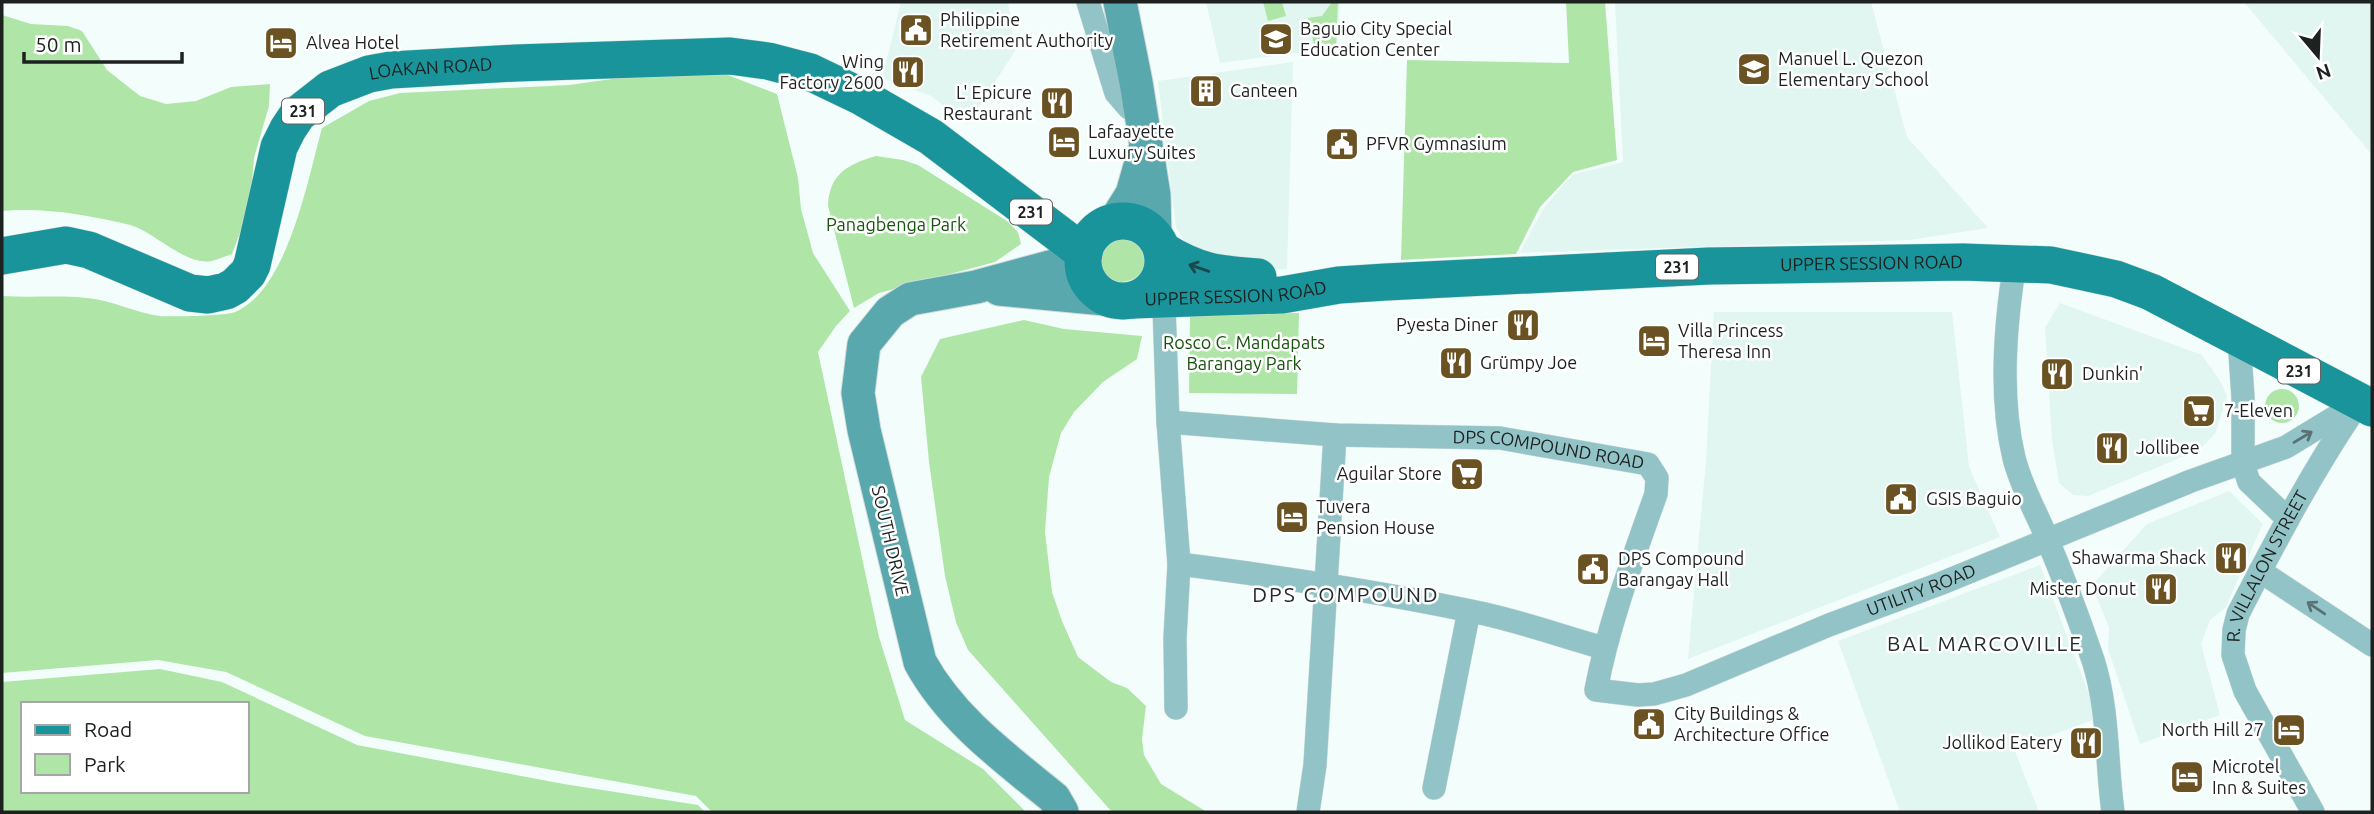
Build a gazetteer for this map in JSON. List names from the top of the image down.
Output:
{
  "streets": {
    "main road": [
      "LOAKAN ROAD",
      "231",
      "UPPER SESSION ROAD",
      "SOUTH DRIVE"
    ],
    "street": ["DPS COMPOUND ROAD", "R. VILLALON STREET", "UTILITY ROAD"]
  },
  "crossings": [
    ["LOAKAN ROAD", "231"],
    ["LOAKAN ROAD", "SOUTH DRIVE"],
    ["231", "UPPER SESSION ROAD"],
    ["231", "SOUTH DRIVE"],
    ["UPPER SESSION ROAD", "SOUTH DRIVE"],
    ["UPPER SESSION ROAD", "R. VILLALON STREET"],
    ["UPPER SESSION ROAD", "UTILITY ROAD"],
    ["DPS COMPOUND ROAD", "UTILITY ROAD"],
    ["R. VILLALON STREET", "UTILITY ROAD"]
  ],
  "districts": ["DPS COMPOUND", "BAL MARCOVILLE"],
  "parks": ["Panagbenga Park", "Rosco C. Mandapats Barangay Park"],
  "places": {
    "public building": [
      "Philippine Retirement Authority",
      "PFVR Gymnasium",
      "GSIS Baguio",
      "DPS Compound Barangay Hall",
      "City Buildings & Architecture Office"
    ],
    "school or university": ["Baguio City Special Education Center", "Manuel L. Quezon Elementary School"],
    "hotel": [
      "Alvea Hotel",
      "Lafaayette Luxury Suites",
      "Villa Princess Theresa Inn",
      "Tuvera Pension House",
      "North Hill 27",
      "Microtel Inn & Suites"
    ],
    "restaurant": [
      "Wing Factory 2600",
      "L' Epicure Restaurant",
      "Pyesta Diner",
      "Grümpy Joe",
      "Dunkin'",
      "Jollibee",
      "Shawarma Shack",
      "Mister Donut",
      "Jollikod Eatery"
    ],
    "building": ["Canteen"],
    "supermarket": ["7-Eleven", "Aguilar Store"]
  },
  "legend": ["Road", "Park"],
  "scale_bar": "50 m",
  "north": "bottom"
}
